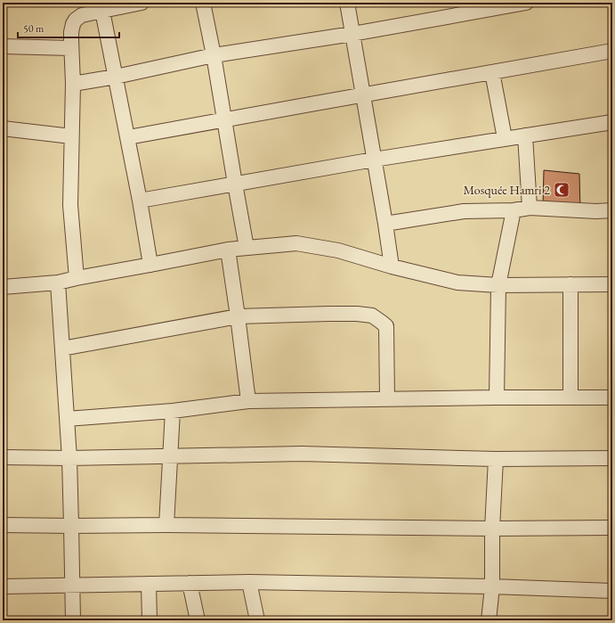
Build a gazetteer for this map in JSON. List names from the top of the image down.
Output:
{
  "places": {
    "mosque": ["Mosquée Hamri 2"]
  },
  "scale_bar": "50 m"
}
